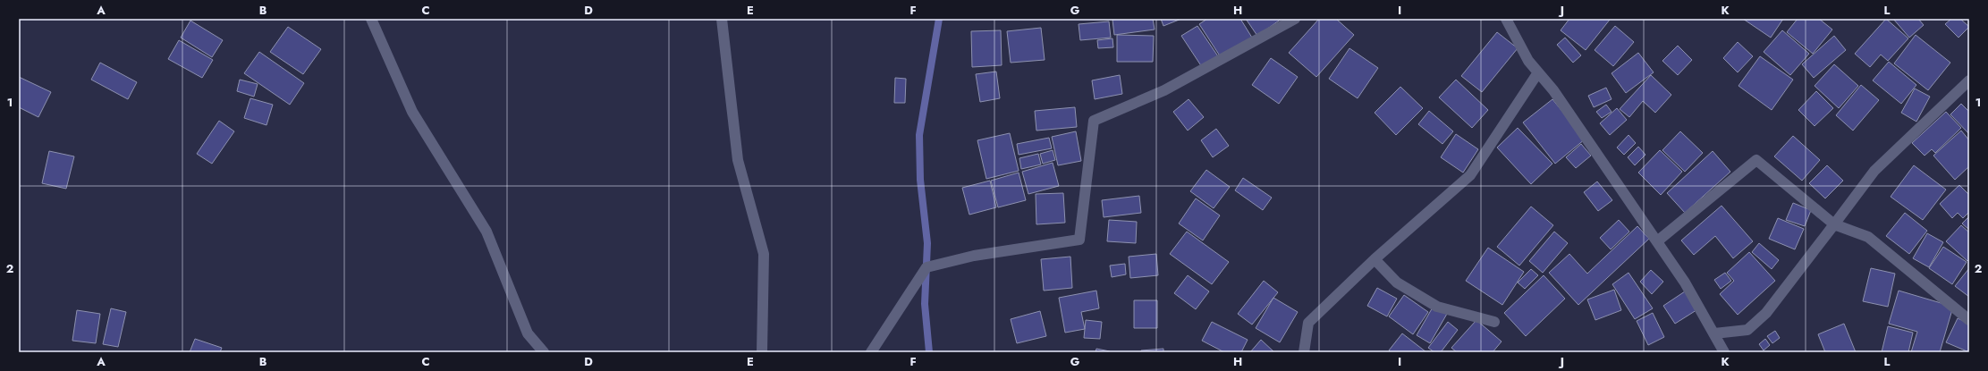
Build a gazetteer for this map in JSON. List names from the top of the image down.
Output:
{
  "grid": {
    "columns": [
      "A",
      "B",
      "C",
      "D",
      "E",
      "F",
      "G",
      "H",
      "I",
      "J",
      "K",
      "L"
    ],
    "rows": ["1", "2"]
  }
}
